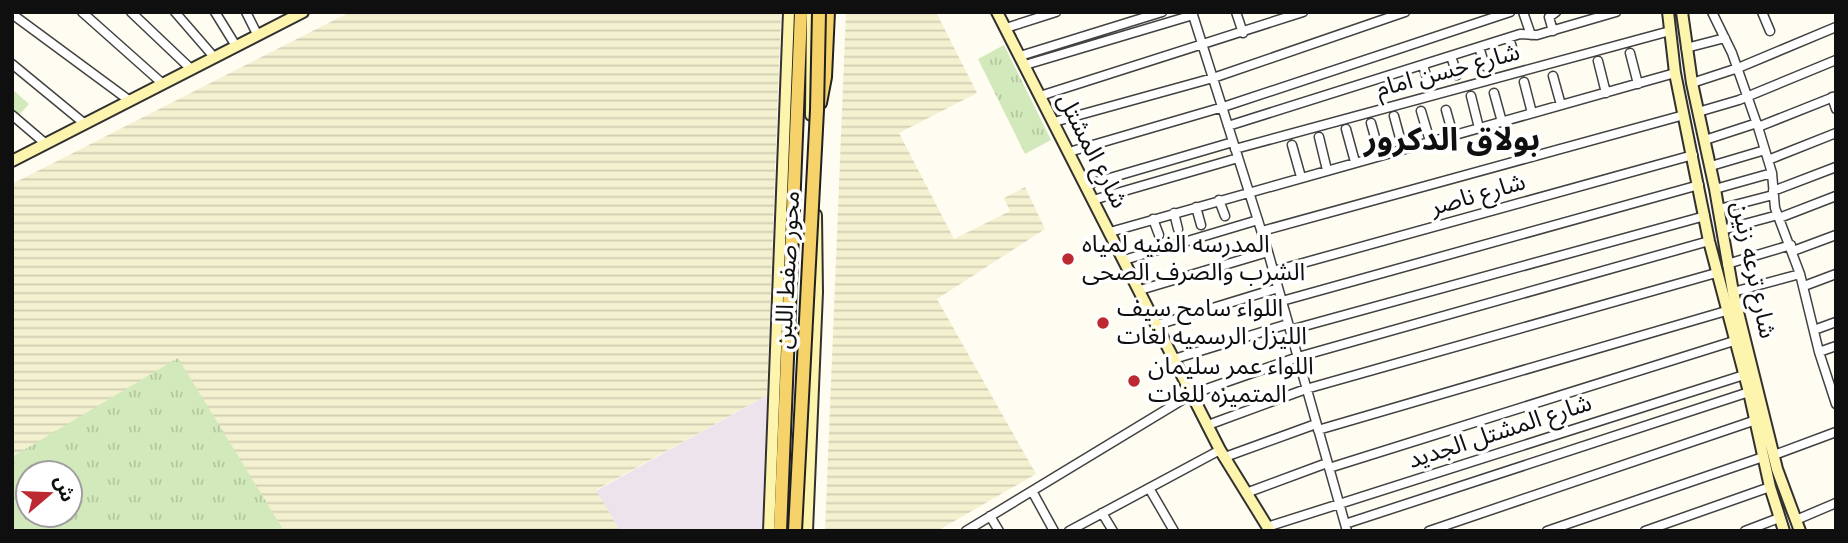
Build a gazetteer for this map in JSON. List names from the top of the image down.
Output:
{
  "streets": {
    "main road": ["محور صفط اللبن"],
    "street": [
      "شارع حسن امام",
      "شارع المشتل",
      "شارع ناصر",
      "شارع ترعه زنين",
      "شارع المشتل الجديد"
    ]
  },
  "crossings": [
    ["شارع حسن امام", "شارع ترعه زنين"],
    ["شارع المشتل", "شارع المشتل الجديد"],
    ["شارع ناصر", "شارع ترعه زنين"],
    ["شارع ترعه زنين", "شارع المشتل الجديد"]
  ],
  "districts": ["بولاق الدكرور"],
  "places": ["المدرسه الفنيه لمياه الشرب والصرف الصحى", "اللواء سامح سيف الليزل الرسميه لغات", "اللواء عمر سليمان المتميزه للغات"],
  "north": "right"
}
